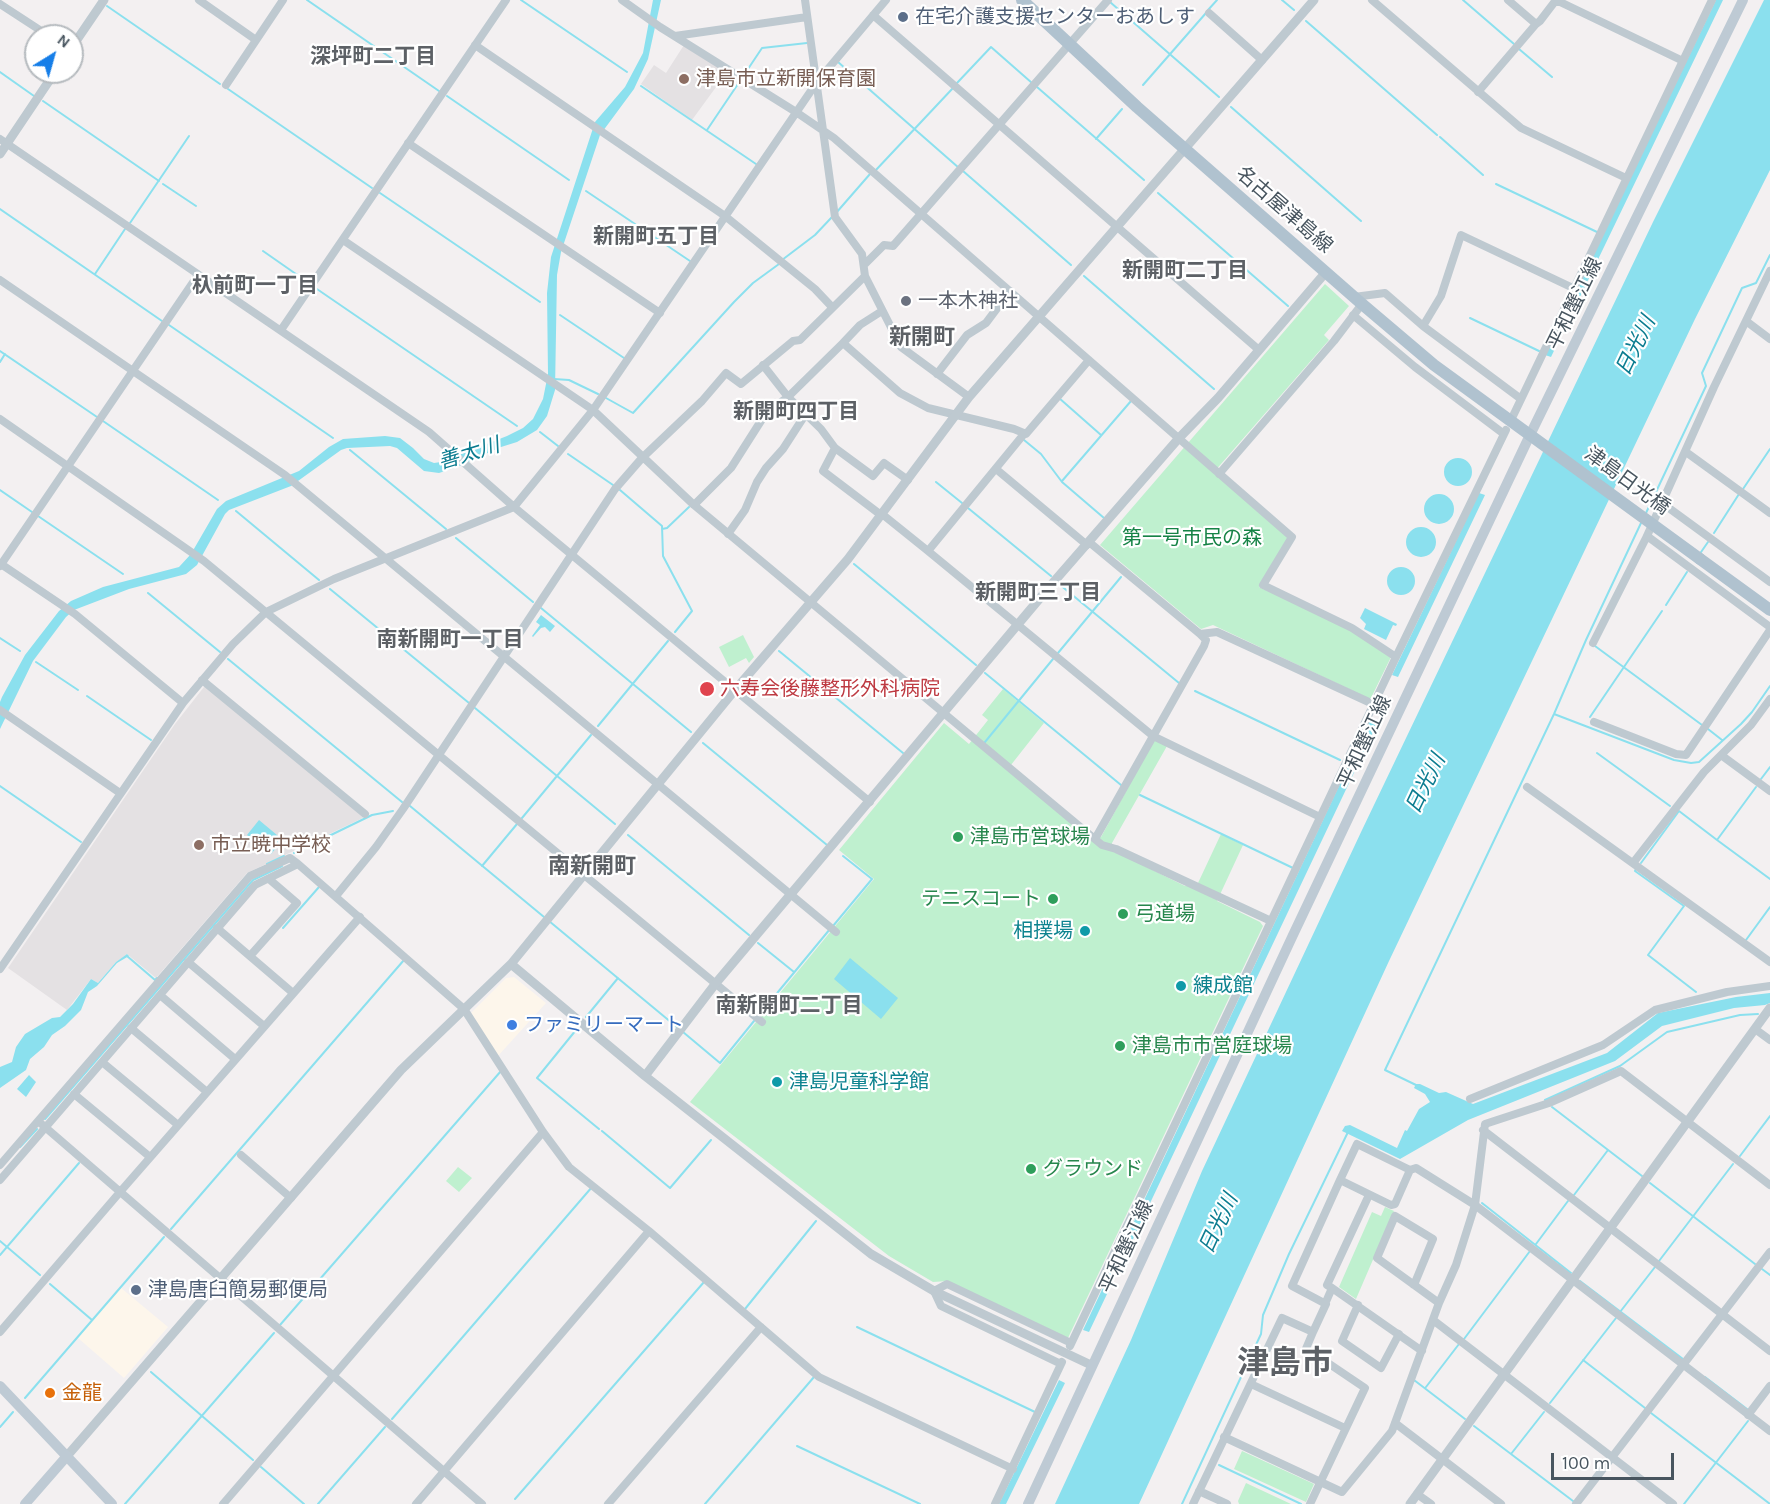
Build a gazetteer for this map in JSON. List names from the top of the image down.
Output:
{
  "streets": {
    "main road": ["名古屋津島線", "平和蟹江線", "津島日光橋"]
  },
  "crossings": [
    ["名古屋津島線", "平和蟹江線"],
    ["名古屋津島線", "津島日光橋"],
    ["平和蟹江線", "津島日光橋"]
  ],
  "districts": [
    "深坪町二丁目",
    "新開町五丁目",
    "新開町二丁目",
    "杁前町一丁目",
    "新開町",
    "新開町四丁目",
    "新開町三丁目",
    "南新開町一丁目",
    "南新開町",
    "南新開町二丁目",
    "津島市"
  ],
  "water": ["日光川", "善太川"],
  "parks": ["第一号市民の森"],
  "places": [
    "在宅介護支援センターおあしす",
    "津島市立新開保育園",
    "一本木神社",
    "六寿会後藤整形外科病院",
    "津島市営球場",
    "市立暁中学校",
    "テニスコート",
    "弓道場",
    "相撲場",
    "練成館",
    "ファミリーマート",
    "津島市市営庭球場",
    "津島児童科学館",
    "グラウンド",
    "津島唐臼簡易郵便局",
    "金龍"
  ],
  "scale_bar": "100 m",
  "north": "top right"
}
